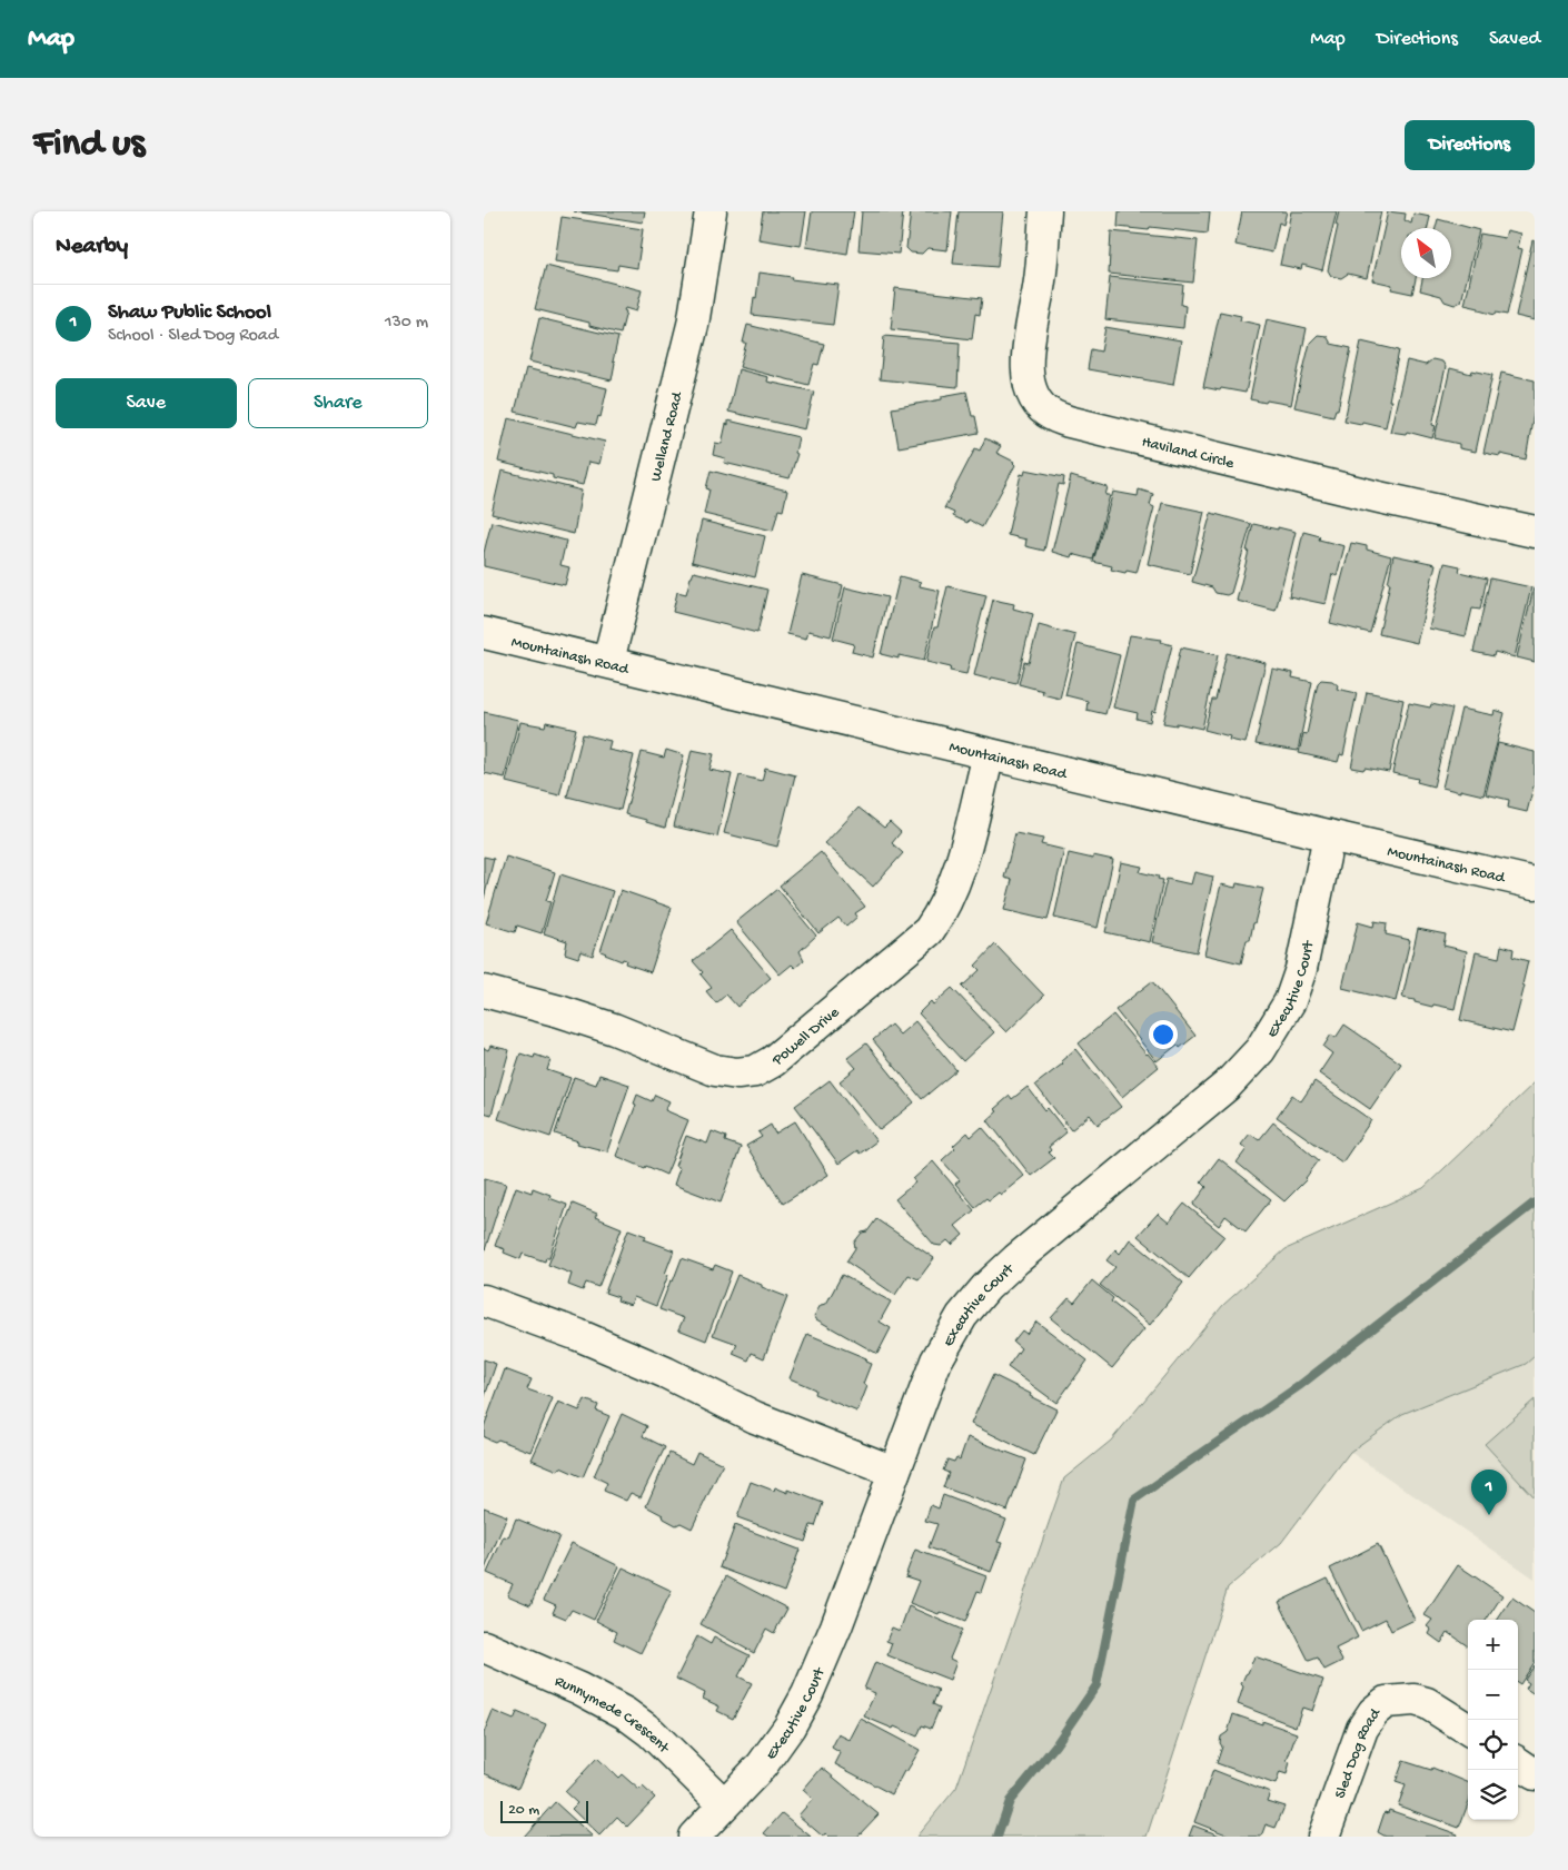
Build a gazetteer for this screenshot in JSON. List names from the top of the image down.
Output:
{
  "streets": {
    "street": [
      "Welland Road",
      "Haviland Circle",
      "Mountainash Road",
      "Executive Court",
      "Powell Drive",
      "Runnymede Crescent",
      "Sled Dog Road"
    ]
  },
  "crossings": [
    ["Welland Road", "Mountainash Road"],
    ["Mountainash Road", "Executive Court"],
    ["Mountainash Road", "Powell Drive"],
    ["Executive Court", "Runnymede Crescent"]
  ],
  "scale_bar": "20 m",
  "north": "top left",
  "page": {
    "header": "Map",
    "nav": ["Map", "Directions", "Saved"],
    "buttons": [
      "Directions",
      ["Save", "Share"]
    ],
    "title": "Find us",
    "heading": "Nearby",
    "list": [
      {
        "mark": "1",
        "name": "Shaw Public School",
        "note": "School · Sled Dog Road",
        "value": "130 m"
      }
    ],
    "pins": "1",
    "map_buttons": ["+", "−"],
    "scale": "20 m"
  }
}
